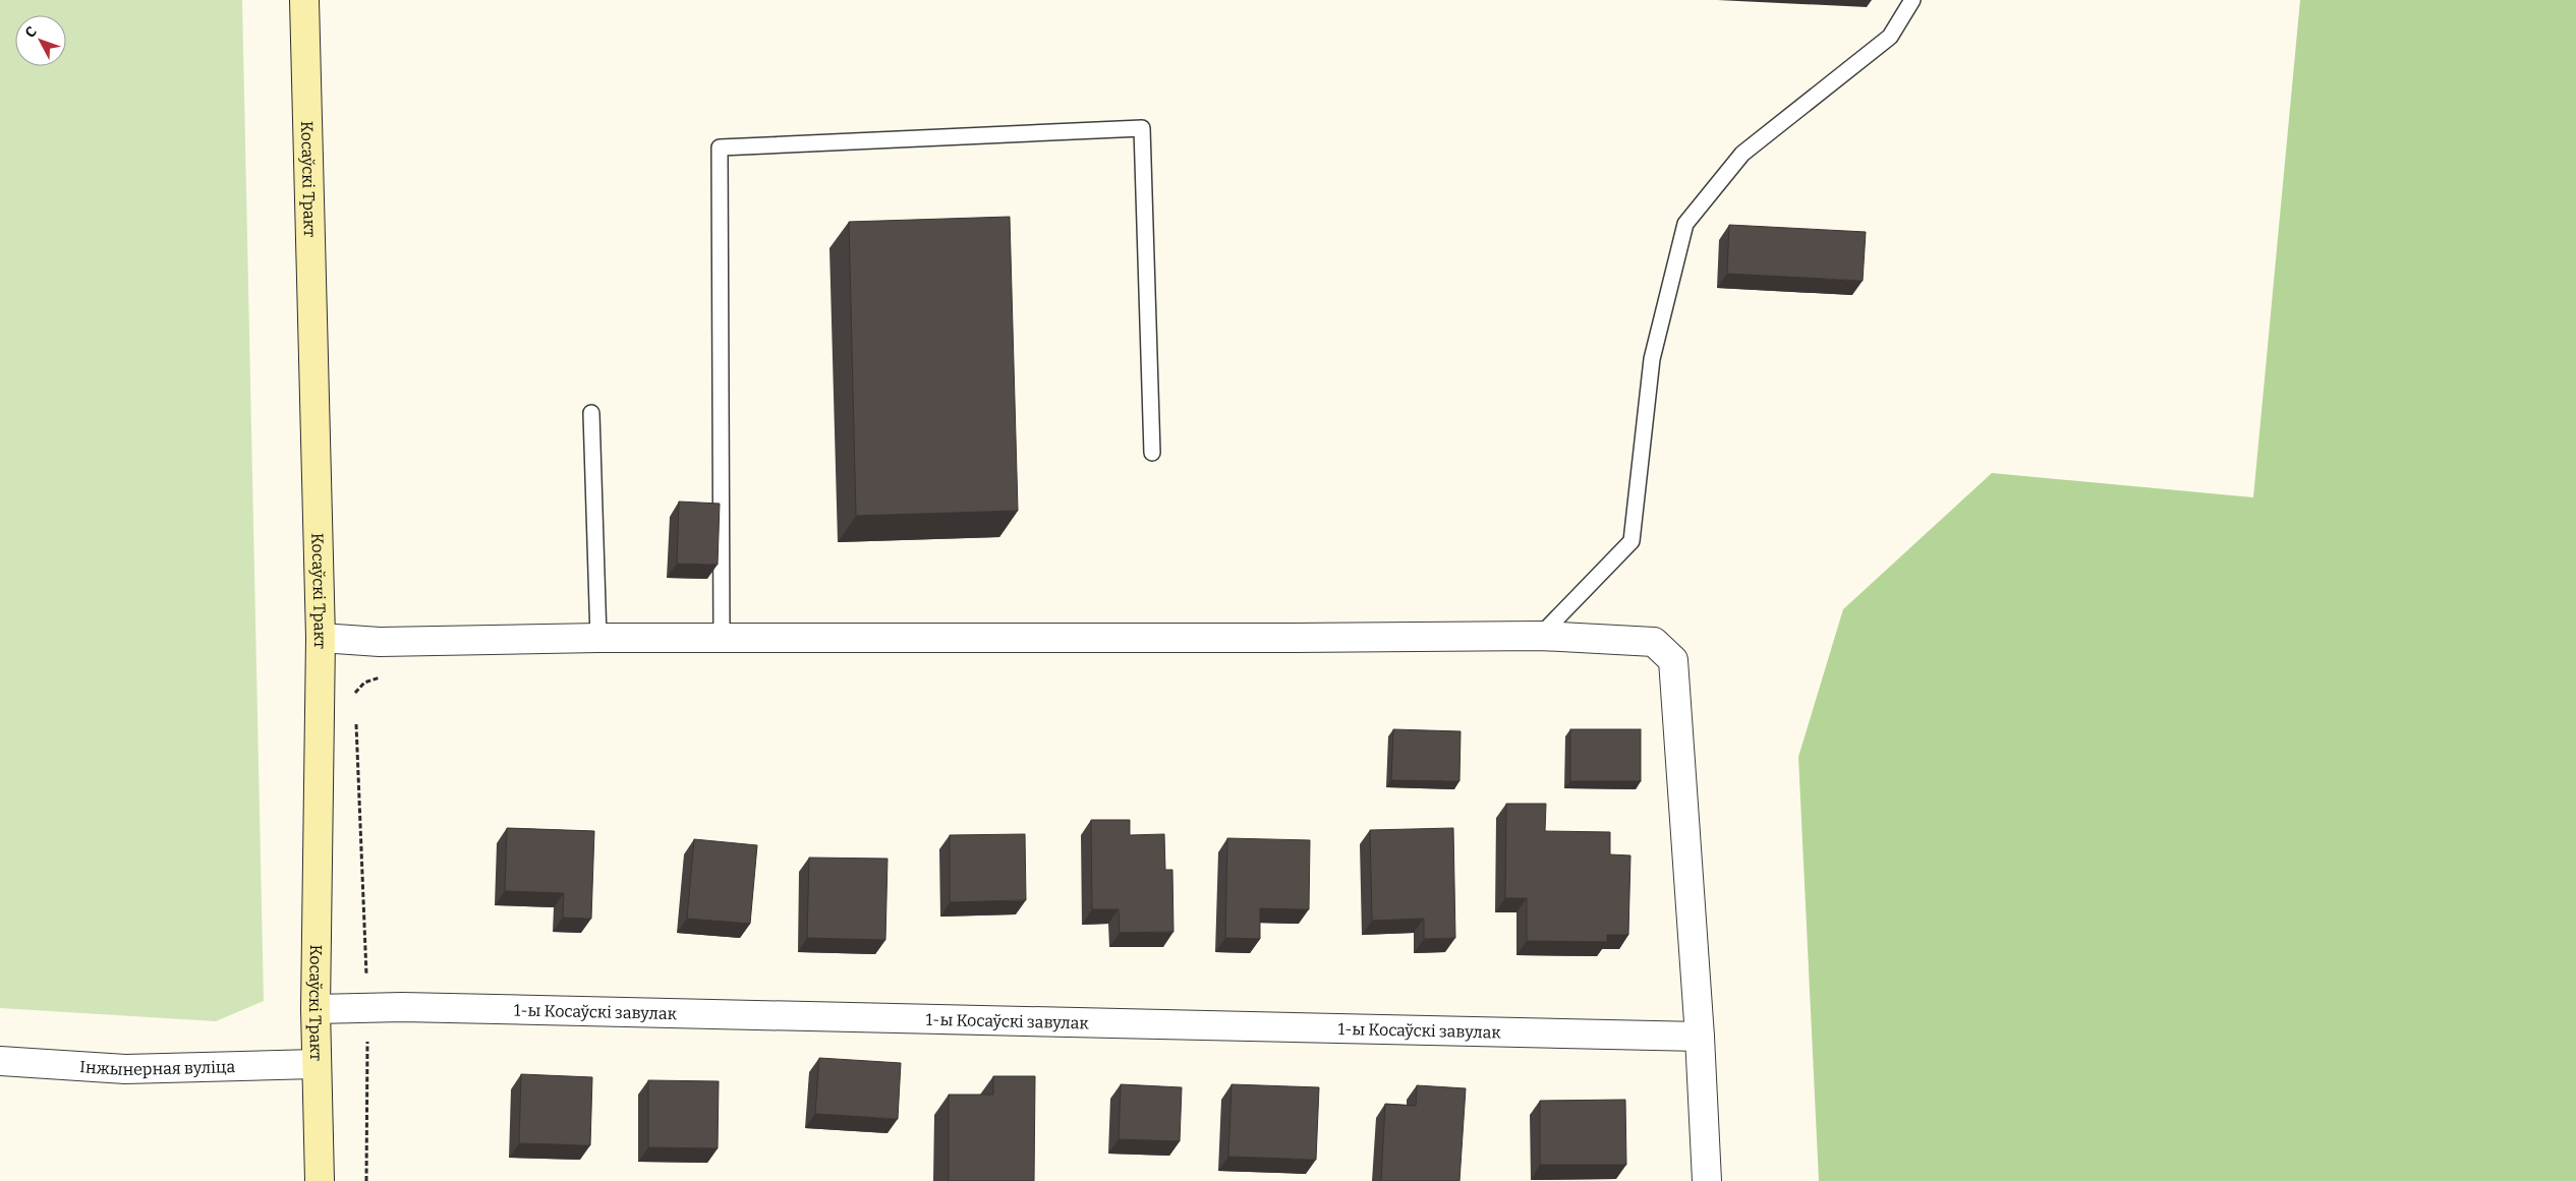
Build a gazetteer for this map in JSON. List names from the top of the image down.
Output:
{
  "streets": {
    "main road": ["Косаўскі Тракт"],
    "street": ["1-ы Косаўскі завулак", "Інжынерная вуліца"]
  },
  "crossings": [
    ["Косаўскі Тракт", "1-ы Косаўскі завулак"],
    ["Косаўскі Тракт", "Інжынерная вуліца"]
  ],
  "north": "top left"
}
